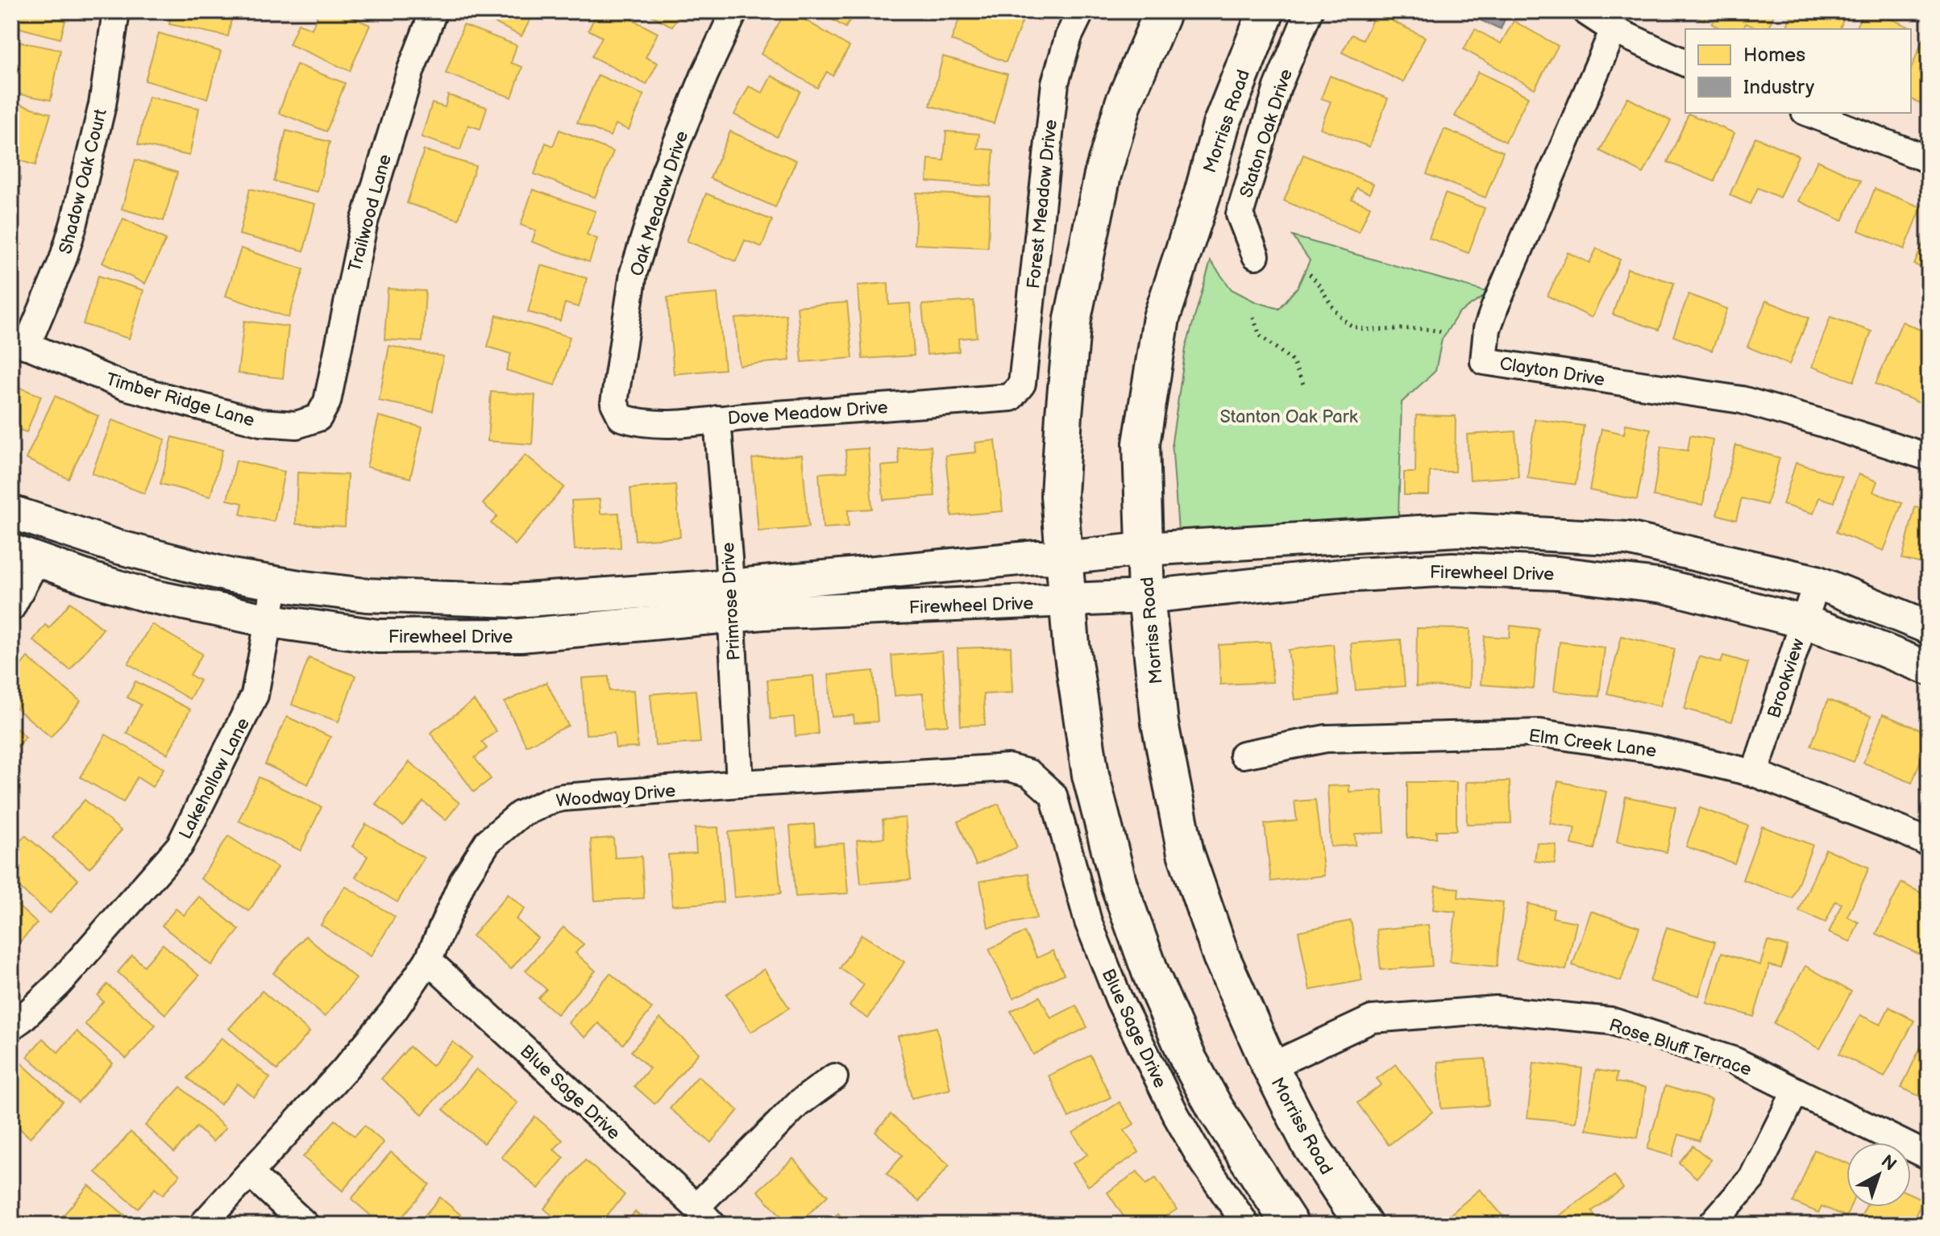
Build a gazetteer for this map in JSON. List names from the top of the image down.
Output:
{
  "streets": {
    "main road": ["Morriss Road"],
    "street": [
      "Staton Oak Drive",
      "Shadow Oak Court",
      "Oak Meadow Drive",
      "Forest Meadow Drive",
      "Trailwood Lane",
      "Clayton Drive",
      "Timber Ridge Lane",
      "Dove Meadow Drive",
      "Firewheel Drive",
      "Primrose Drive",
      "Brookview",
      "Elm Creek Lane",
      "Lakehollow Lane",
      "Woodway Drive",
      "Blue Sage Drive",
      "Rose Bluff Terrace"
    ]
  },
  "crossings": [
    ["Morriss Road", "Firewheel Drive"],
    ["Morriss Road", "Rose Bluff Terrace"],
    ["Shadow Oak Court", "Timber Ridge Lane"],
    ["Oak Meadow Drive", "Dove Meadow Drive"],
    ["Forest Meadow Drive", "Dove Meadow Drive"],
    ["Trailwood Lane", "Timber Ridge Lane"],
    ["Dove Meadow Drive", "Primrose Drive"],
    ["Firewheel Drive", "Primrose Drive"],
    ["Firewheel Drive", "Brookview"],
    ["Firewheel Drive", "Lakehollow Lane"],
    ["Primrose Drive", "Woodway Drive"],
    ["Brookview", "Elm Creek Lane"],
    ["Woodway Drive", "Blue Sage Drive"]
  ],
  "parks": ["Stanton Oak Park"],
  "legend": ["Homes", "Industry"],
  "north": "top right"
}
